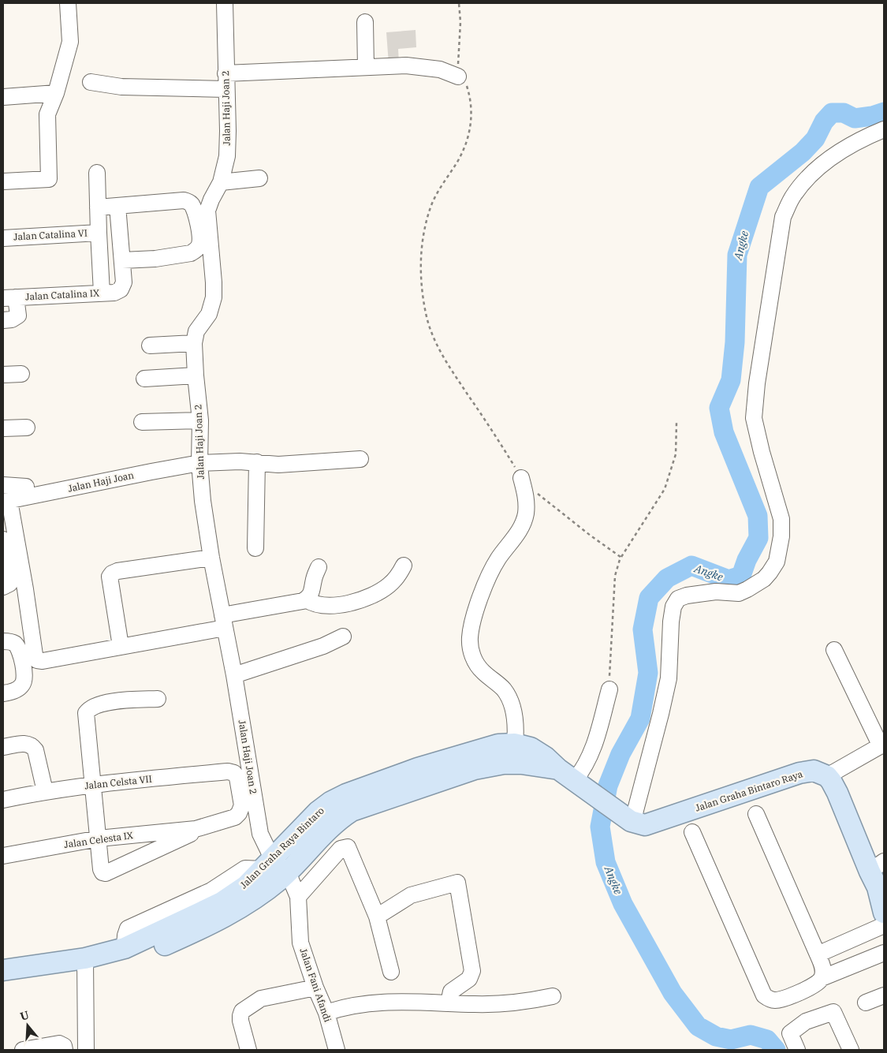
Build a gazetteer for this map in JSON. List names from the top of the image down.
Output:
{
  "streets": {
    "main road": ["Jalan Graha Bintaro Raya", "Jalan Graha Raya Bintaro"],
    "street": [
      "Jalan Haji Joan 2",
      "Jalan Catalina VI",
      "Jalan Catalina IX",
      "Jalan Haji Joan",
      "Jalan Celsta VII",
      "Jalan Celesta IX",
      "Jalan Fani Afandi"
    ]
  },
  "crossings": [
    ["Jalan Haji Joan 2", "Jalan Haji Joan"],
    ["Jalan Haji Joan 2", "Jalan Graha Raya Bintaro"],
    ["Jalan Celsta VII", "Jalan Celesta IX"],
    ["Jalan Graha Bintaro Raya", "Jalan Graha Raya Bintaro"],
    ["Jalan Graha Raya Bintaro", "Jalan Fani Afandi"]
  ],
  "water": ["Angke"],
  "north": "top"
}
